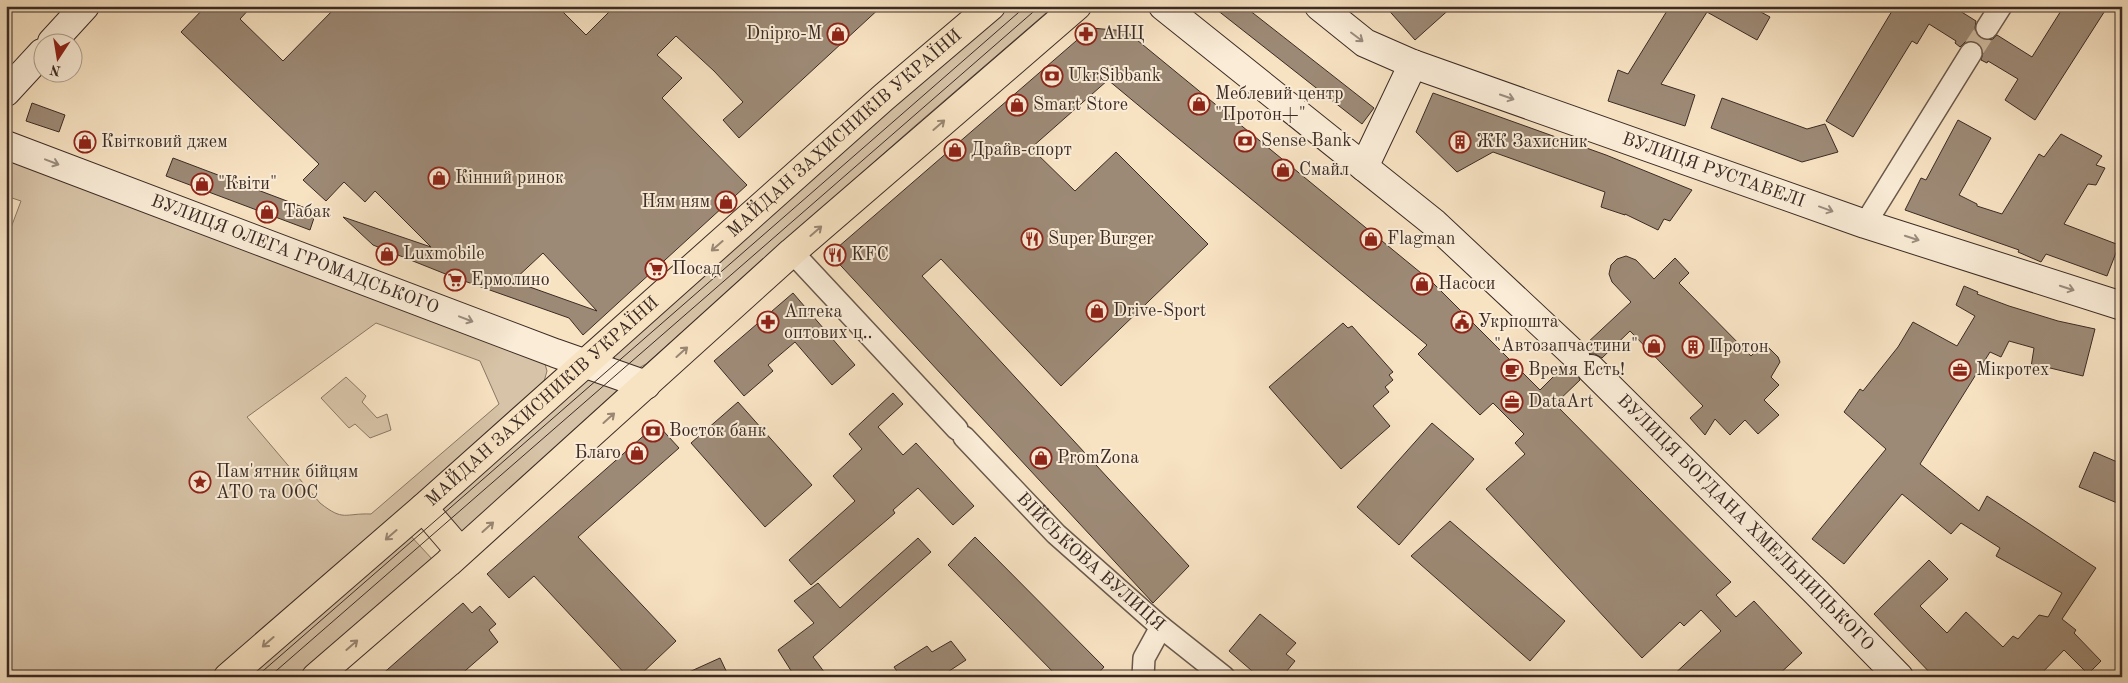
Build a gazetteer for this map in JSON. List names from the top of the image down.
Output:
{
  "streets": {
    "main road": [
      "МАЙДАН ЗАХИСНИКІВ УКРАЇНИ",
      "ВУЛИЦЯ РУСТАВЕЛІ",
      "ВУЛИЦЯ ОЛЕГА ГРОМАДСЬКОГО",
      "ВУЛИЦЯ БОГДАНА ХМЕЛЬНИЦЬКОГО"
    ],
    "street": ["ВІЙСЬКОВА ВУЛИЦЯ"]
  },
  "crossings": [
    ["МАЙДАН ЗАХИСНИКІВ УКРАЇНИ", "ВУЛИЦЯ ОЛЕГА ГРОМАДСЬКОГО"]
  ],
  "one_way": ["ВУЛИЦЯ РУСТАВЕЛІ", "ВУЛИЦЯ ОЛЕГА ГРОМАДСЬКОГО"],
  "places": {
    "shop": [
      "Dnipro-M",
      "Меблевий центр \"Протон+\"",
      "Smart Store",
      "Квітковий джем",
      "Драйв-спорт",
      "Смайл",
      "Кінний ринок",
      "\"Квіти\"",
      "Ням ням",
      "Табак",
      "Flagman",
      "Luxmobile",
      "Насоси",
      "Drive-Sport",
      "\"Автозапчастини\"",
      "Благо",
      "PromZona"
    ],
    "pharmacy": ["АНЦ", "Аптека оптових ц‥"],
    "bank": ["UkrSibbank", "Sense Bank", "Восток банк"],
    "building": ["ЖК Захисник", "Протон"],
    "restaurant": ["Super Burger", "KFC"],
    "supermarket": ["Посад", "Ермолино"],
    "public building": ["Укрпошта"],
    "cafe": ["Время Есть!"],
    "office": ["Мікротех", "DataArt"],
    "place": ["Пам'ятник бійцям АТО та ООС"]
  },
  "north": "bottom"
}
